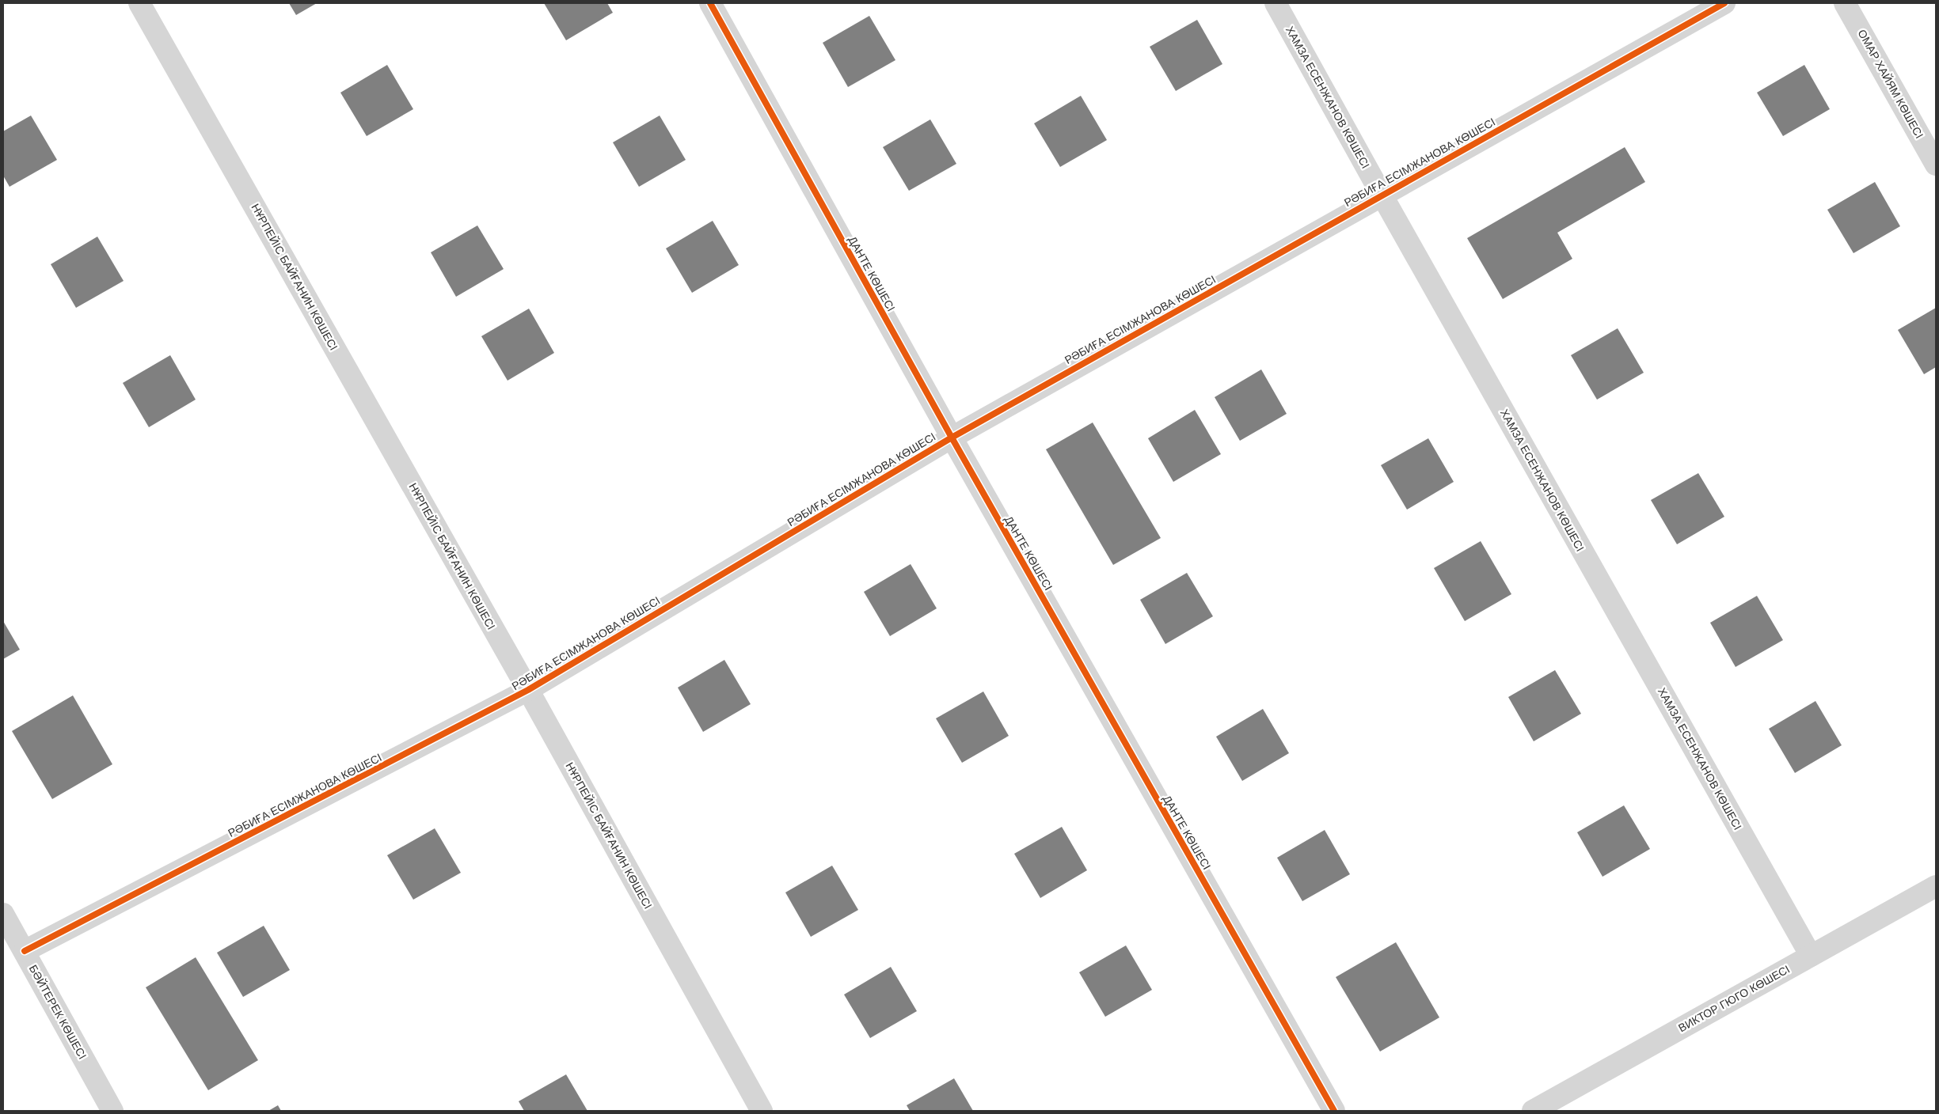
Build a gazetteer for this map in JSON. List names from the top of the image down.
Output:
{
  "streets": {
    "street": [
      "ОМАР ХАЙЯМ КӨШЕСІ",
      "ХАМЗА ЕСЕНЖАНОВ КӨШЕСІ",
      "РӘБИҒА ЕСІМЖАНОВА КӨШЕСІ",
      "ДАНТЕ КӨШЕСІ",
      "НҰРПЕЙІС БАЙҒАНИН КӨШЕСІ",
      "ВИКТОР ГЮГО КӨШЕСІ",
      "БӘЙТЕРЕК КӨШЕСІ"
    ]
  },
  "crossings": [
    ["ХАМЗА ЕСЕНЖАНОВ КӨШЕСІ", "РӘБИҒА ЕСІМЖАНОВА КӨШЕСІ"],
    ["ХАМЗА ЕСЕНЖАНОВ КӨШЕСІ", "ВИКТОР ГЮГО КӨШЕСІ"],
    ["РӘБИҒА ЕСІМЖАНОВА КӨШЕСІ", "ДАНТЕ КӨШЕСІ"],
    ["РӘБИҒА ЕСІМЖАНОВА КӨШЕСІ", "НҰРПЕЙІС БАЙҒАНИН КӨШЕСІ"],
    ["РӘБИҒА ЕСІМЖАНОВА КӨШЕСІ", "БӘЙТЕРЕК КӨШЕСІ"]
  ]
}
